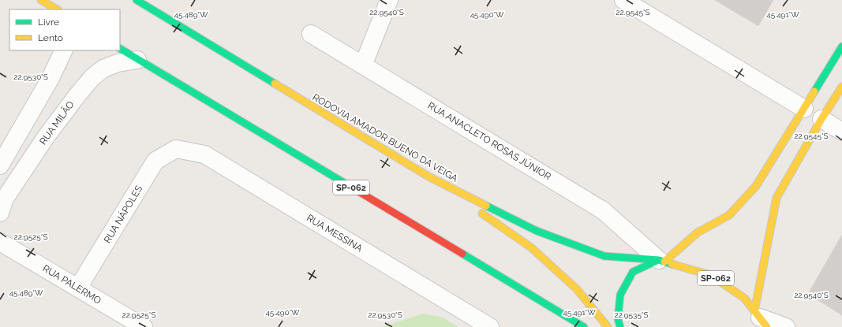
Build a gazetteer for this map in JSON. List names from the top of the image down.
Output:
{
  "streets": {
    "main road": ["RODOVIA AMADOR BUENO DA VEIGA", "SP-062"],
    "street": [
      "RUA MILÃO",
      "RUA ANACLETO ROSAS JÚNIOR",
      "RUA NÁPOLES",
      "RUA MESSINA",
      "RUA PALERMO"
    ]
  },
  "crossings": [
    ["RUA MILÃO", "SP-062"],
    ["RODOVIA AMADOR BUENO DA VEIGA", "RUA ANACLETO ROSAS JÚNIOR"],
    ["RODOVIA AMADOR BUENO DA VEIGA", "SP-062"],
    ["RUA NÁPOLES", "RUA MESSINA"],
    ["RUA NÁPOLES", "RUA PALERMO"]
  ],
  "legend": ["Livre", "Lento"],
  "coordinates": [
    "22.9540°S",
    "22.9545°S",
    "45.491°W",
    "45.489°W",
    "45.490°W",
    "22.9530°S",
    "22.9525°S",
    "22.9535°S"
  ]
}
